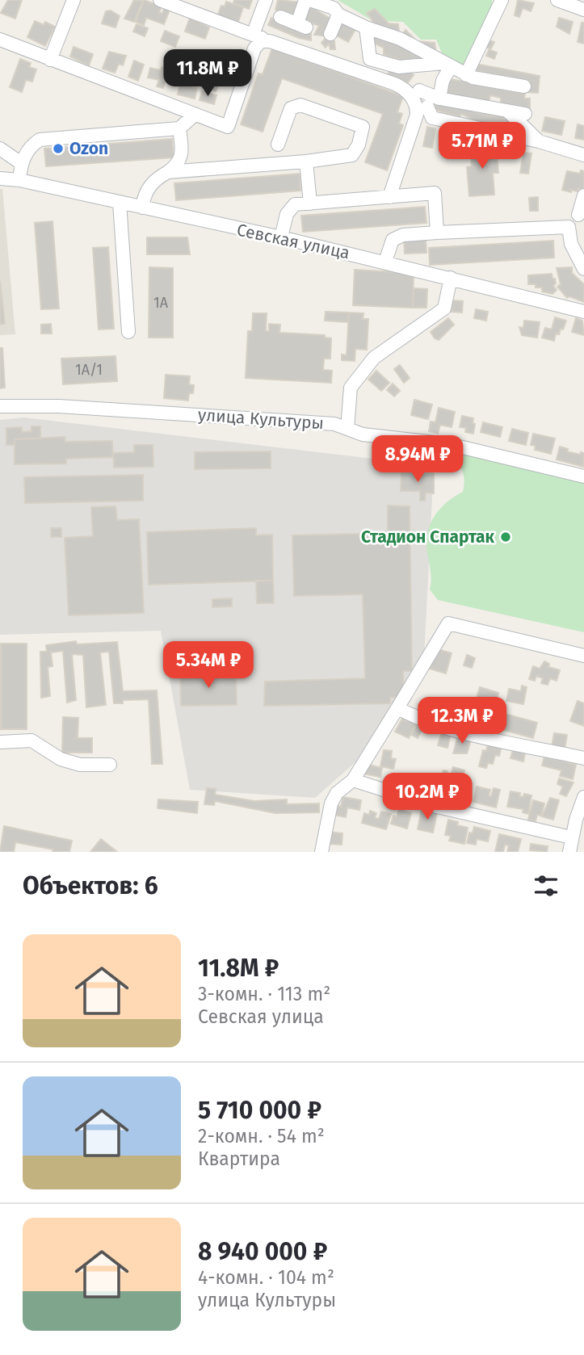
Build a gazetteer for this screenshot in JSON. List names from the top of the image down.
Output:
{
  "streets": {
    "street": ["Севская улица", "улица Культуры"]
  },
  "places": ["Ozon", "Стадион Спартак"],
  "house_numbers": ["1А", "1А/1"],
  "page": {
    "price": [
      "11.8M ₽",
      "5.71M ₽",
      "8.94M ₽",
      "5.34M ₽",
      "12.3M ₽",
      "10.2M ₽"
    ],
    "heading": "Объектов: 6",
    "list": [
      {
        "name": "11.8M ₽",
        "note": "3-комн. · 113 m² · Севская улица"
      },
      {
        "name": "5 710 000 ₽",
        "note": "2-комн. · 54 m² · Квартира"
      },
      {
        "name": "8 940 000 ₽",
        "note": "4-комн. · 104 m² · улица Культуры"
      }
    ]
  }
}
